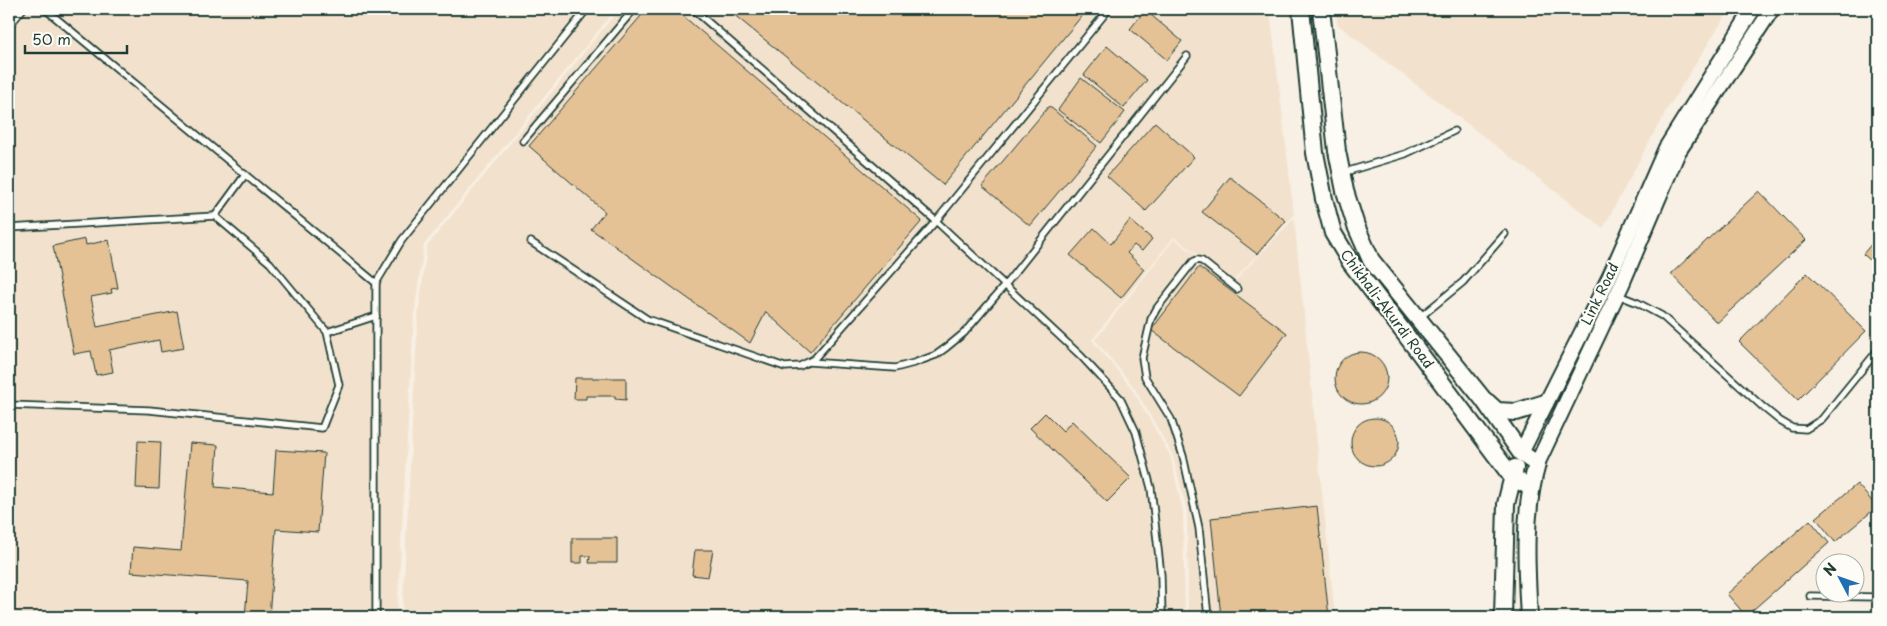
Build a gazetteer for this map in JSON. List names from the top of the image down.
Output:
{
  "streets": {
    "main road": ["Link Road", "Chikhali-Akurdi Road"]
  },
  "crossings": [
    ["Link Road", "Chikhali-Akurdi Road"]
  ],
  "scale_bar": "50 m",
  "north": "top left"
}
